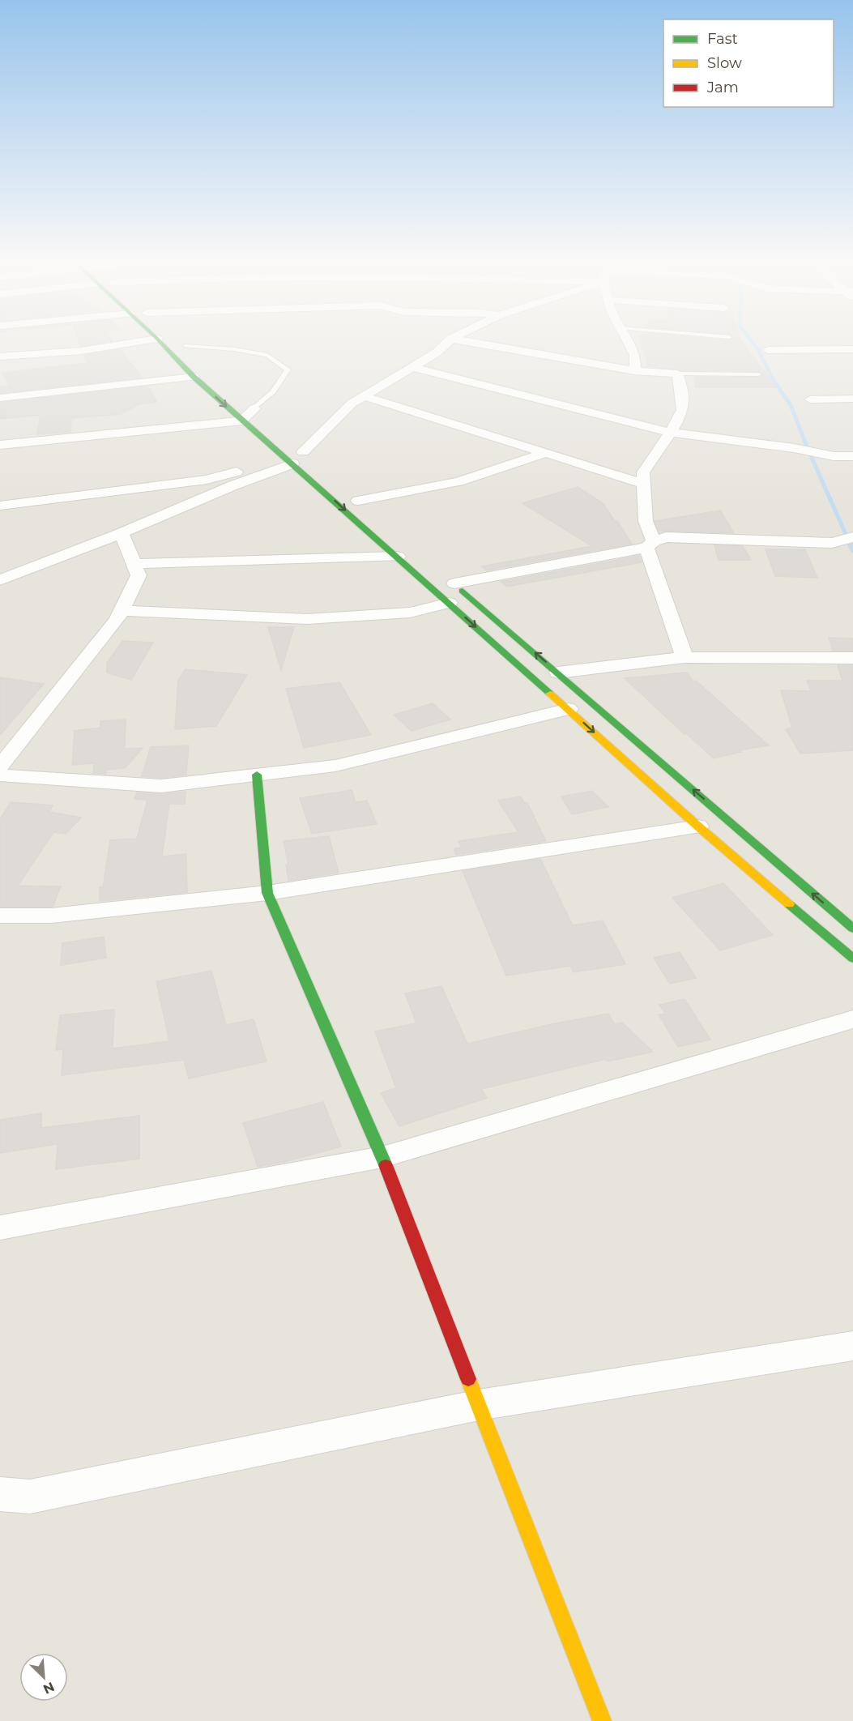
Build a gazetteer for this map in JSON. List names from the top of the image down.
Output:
{
  "legend": ["Fast", "Slow", "Jam"],
  "north": "bottom right"
}
